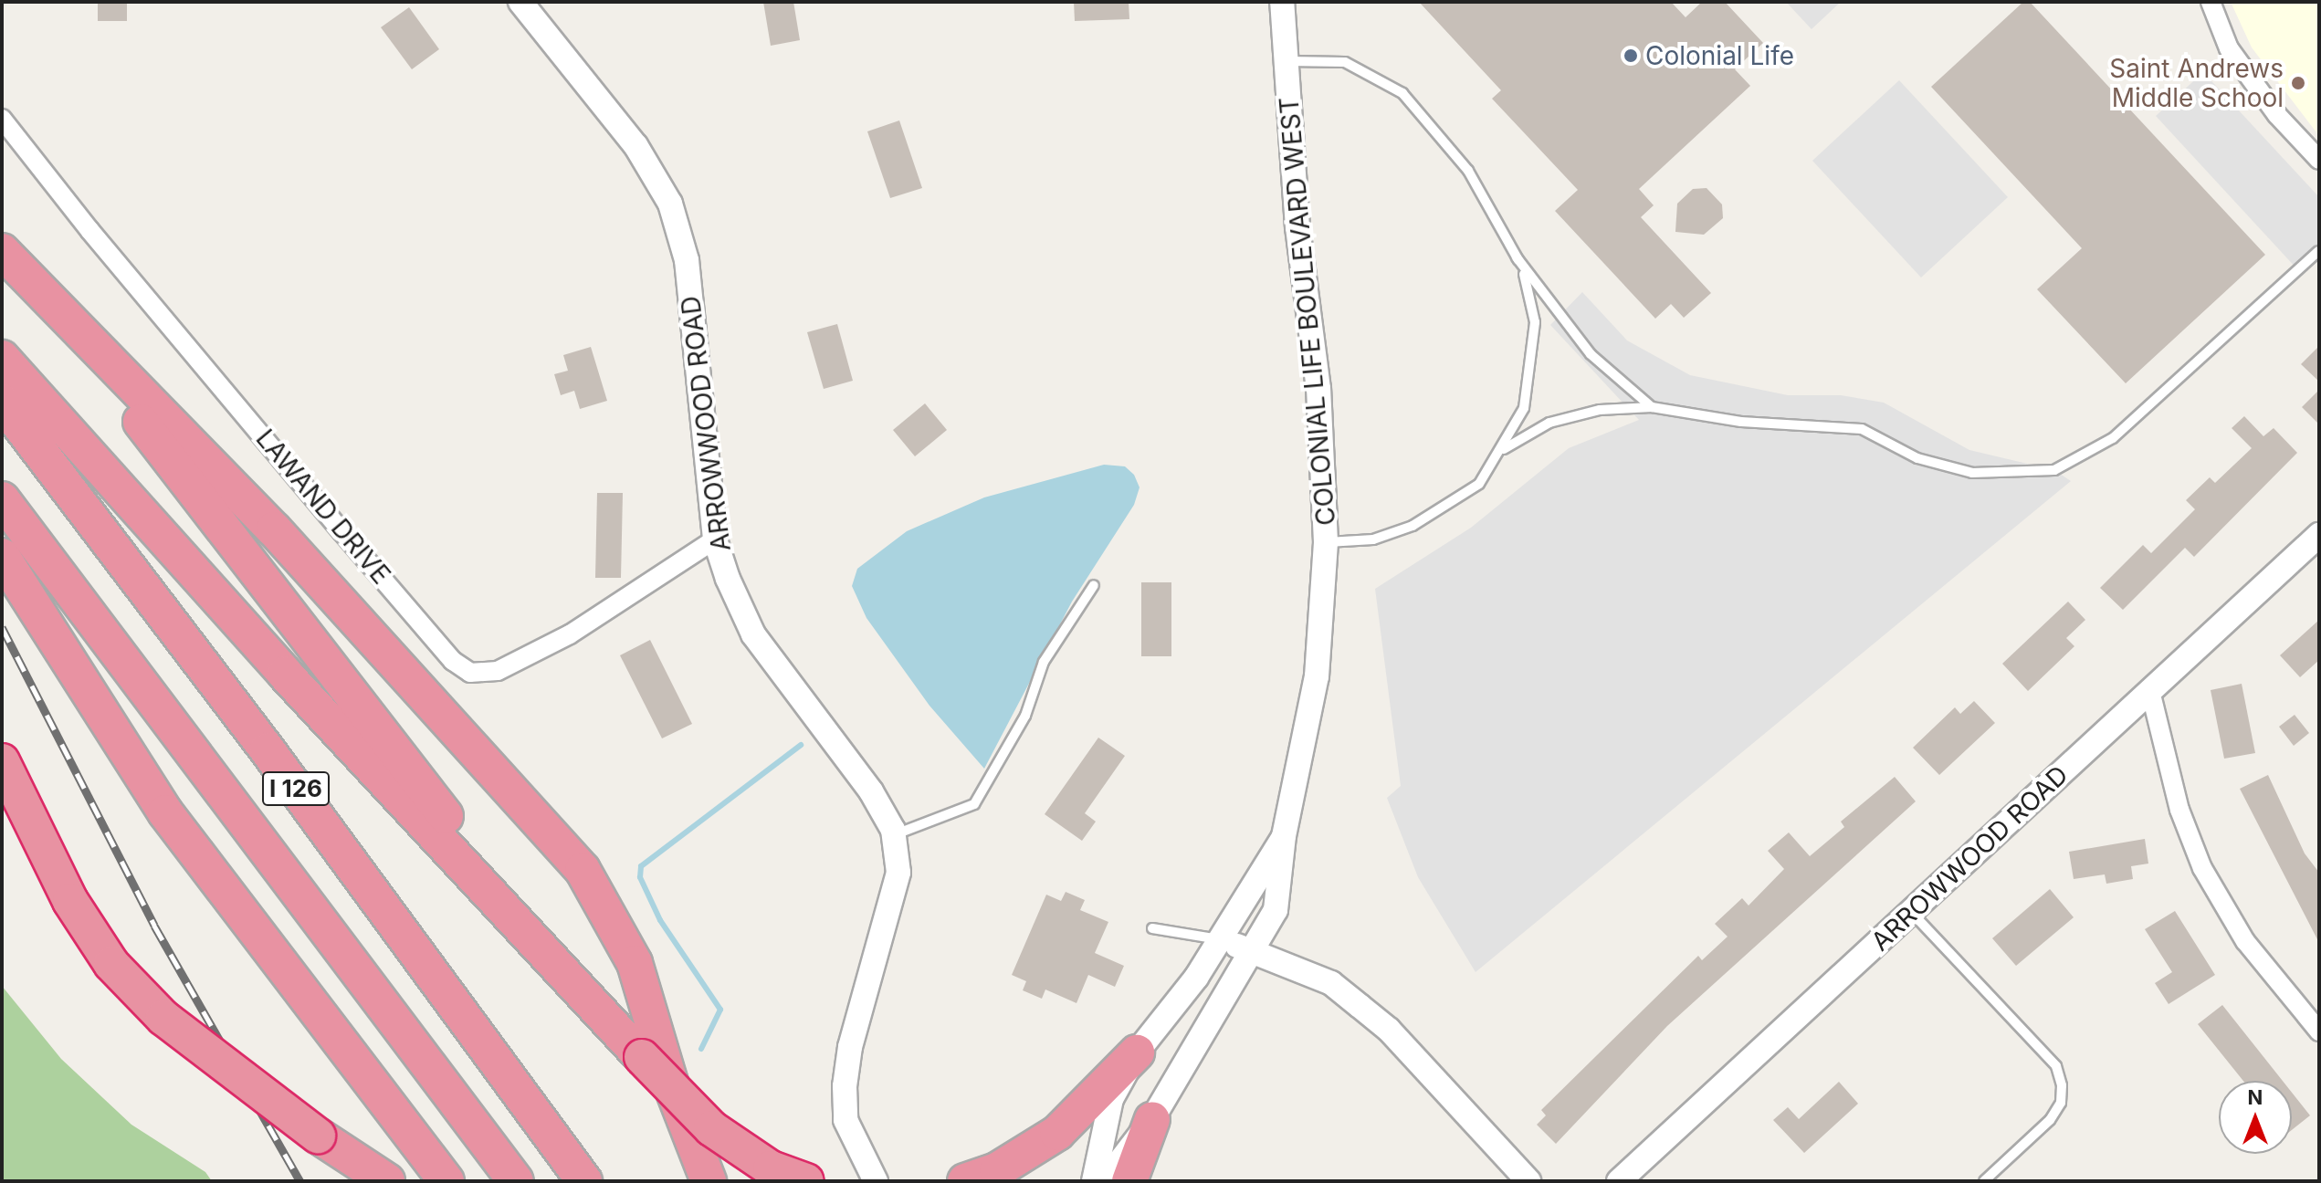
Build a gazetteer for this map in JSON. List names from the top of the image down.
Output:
{
  "streets": {
    "highway": ["I 126"],
    "street": ["COLONIAL LIFE BOULEVARD WEST", "ARROWWOOD ROAD", "LAWAND DRIVE"]
  },
  "crossings": [
    ["ARROWWOOD ROAD", "LAWAND DRIVE"]
  ],
  "places": ["Colonial Life", "Saint Andrews Middle School"],
  "north": "top"
}
